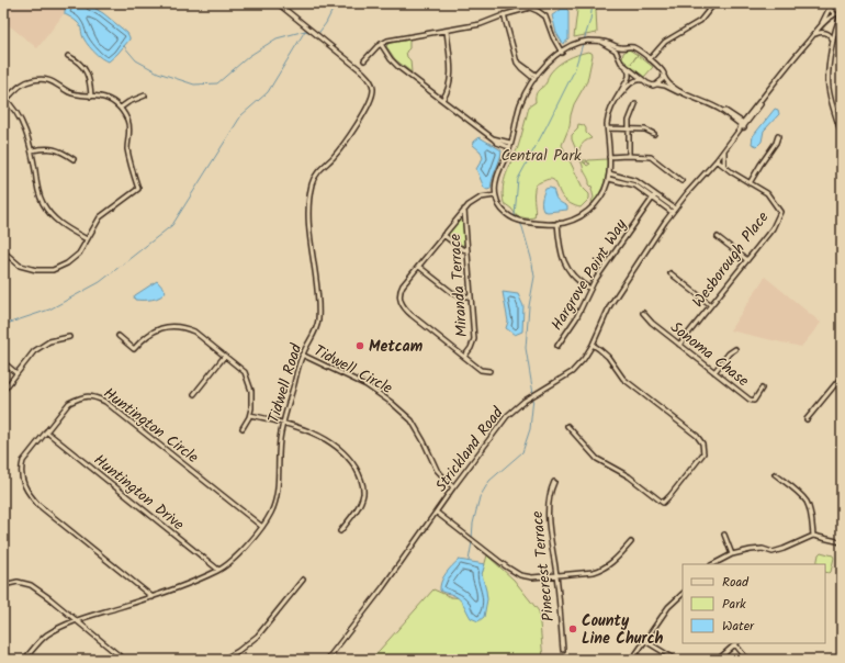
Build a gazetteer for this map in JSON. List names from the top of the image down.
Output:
{
  "streets": {
    "street": [
      "Wesborough Place",
      "Hargrove Point Way",
      "Miranda Terrace",
      "Sonoma Chase",
      "Tidwell Circle",
      "Tidwell Road",
      "Huntington Circle",
      "Strickland Road",
      "Huntington Drive",
      "Pinecrest Terrace"
    ]
  },
  "crossings": [
    ["Wesborough Place", "Sonoma Chase"],
    ["Wesborough Place", "Strickland Road"],
    ["Tidwell Circle", "Tidwell Road"],
    ["Tidwell Circle", "Strickland Road"],
    ["Tidwell Road", "Huntington Circle"],
    ["Tidwell Road", "Huntington Drive"],
    ["Huntington Circle", "Huntington Drive"]
  ],
  "parks": ["Central Park"],
  "places": ["Metcam", "County Line Church"],
  "legend": ["Road", "Park", "Water"]
}
